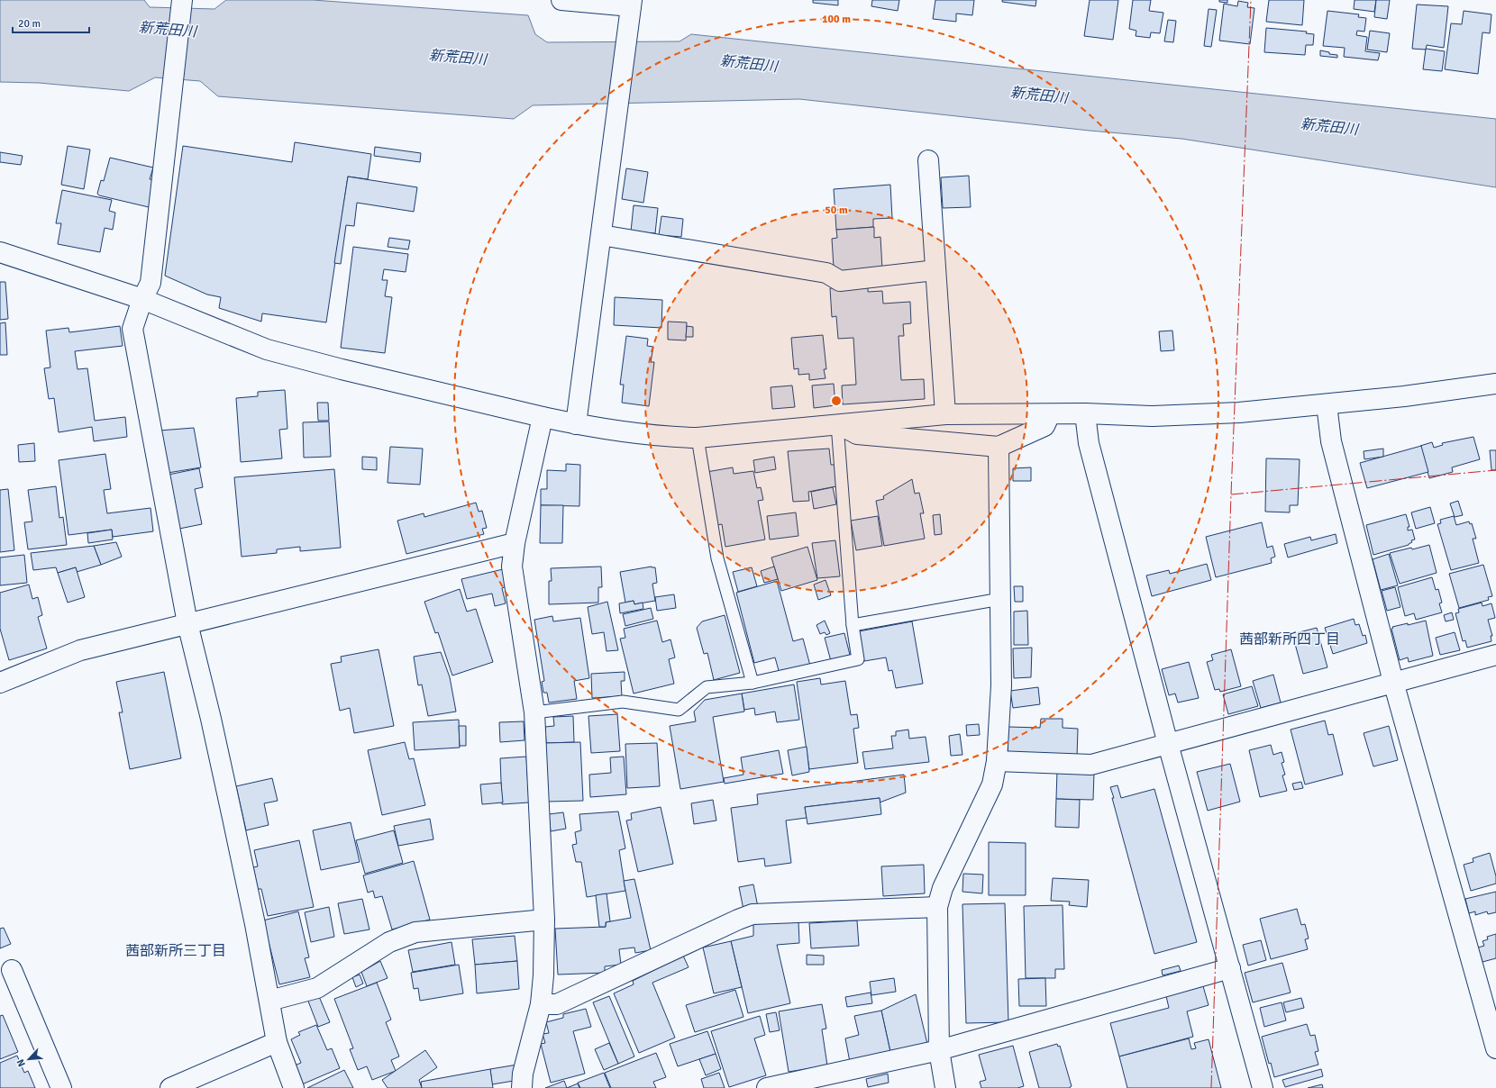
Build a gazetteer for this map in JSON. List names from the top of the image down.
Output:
{
  "districts": ["茜部新所四丁目", "茜部新所三丁目"],
  "water": ["新荒田川"],
  "scale_bar": "20 m",
  "north": "bottom left",
  "rings": ["100 m", "50 m"]
}
